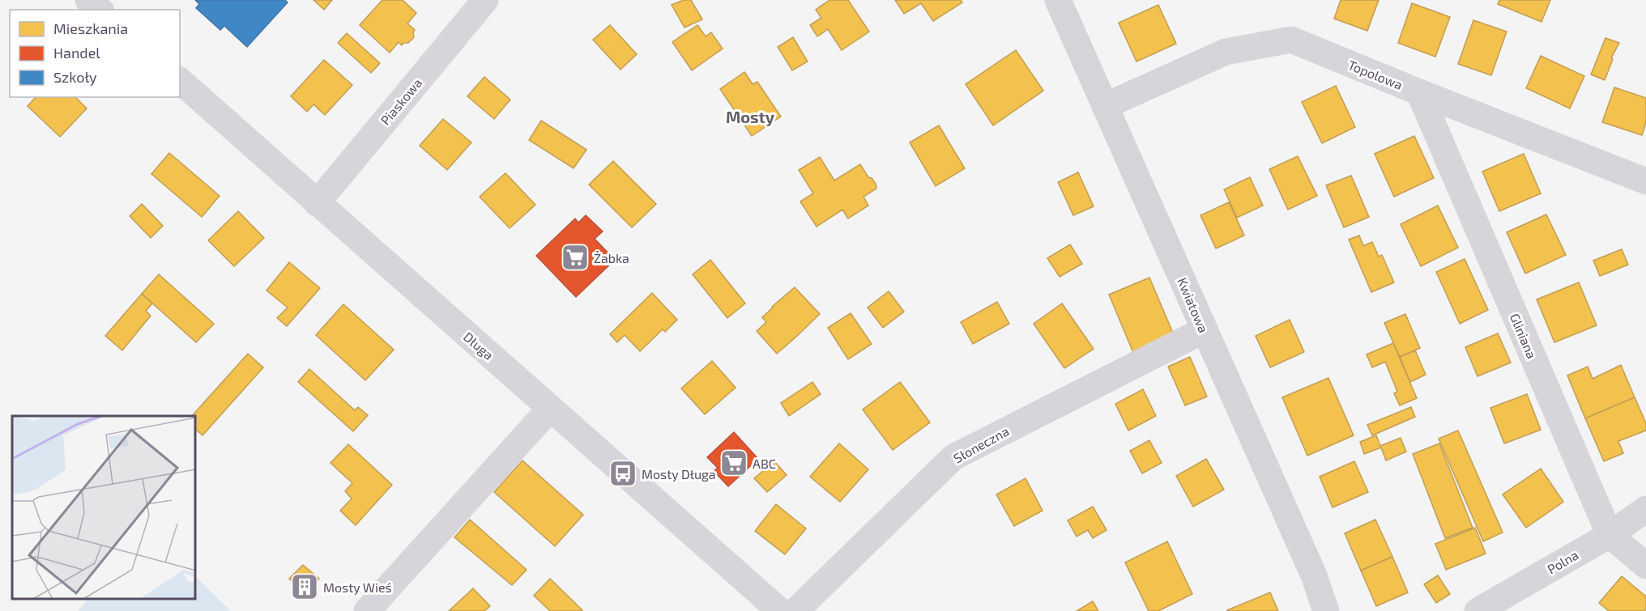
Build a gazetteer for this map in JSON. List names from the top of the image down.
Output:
{
  "streets": {
    "main road": ["Kwiatowa"],
    "street": [
      "Topolowa",
      "Piaskowa",
      "Gliniana",
      "Długa",
      "Słoneczna",
      "Polna"
    ]
  },
  "crossings": [
    ["Topolowa", "Kwiatowa"],
    ["Topolowa", "Gliniana"],
    ["Piaskowa", "Długa"],
    ["Kwiatowa", "Słoneczna"],
    ["Gliniana", "Polna"]
  ],
  "districts": ["Mosty"],
  "places": {
    "supermarket": ["Żabka", "ABC"],
    "bus stop": ["Mosty Długa"],
    "building": ["Mosty Wieś"]
  },
  "legend": ["Mieszkania", "Handel", "Szkoły"]
}
